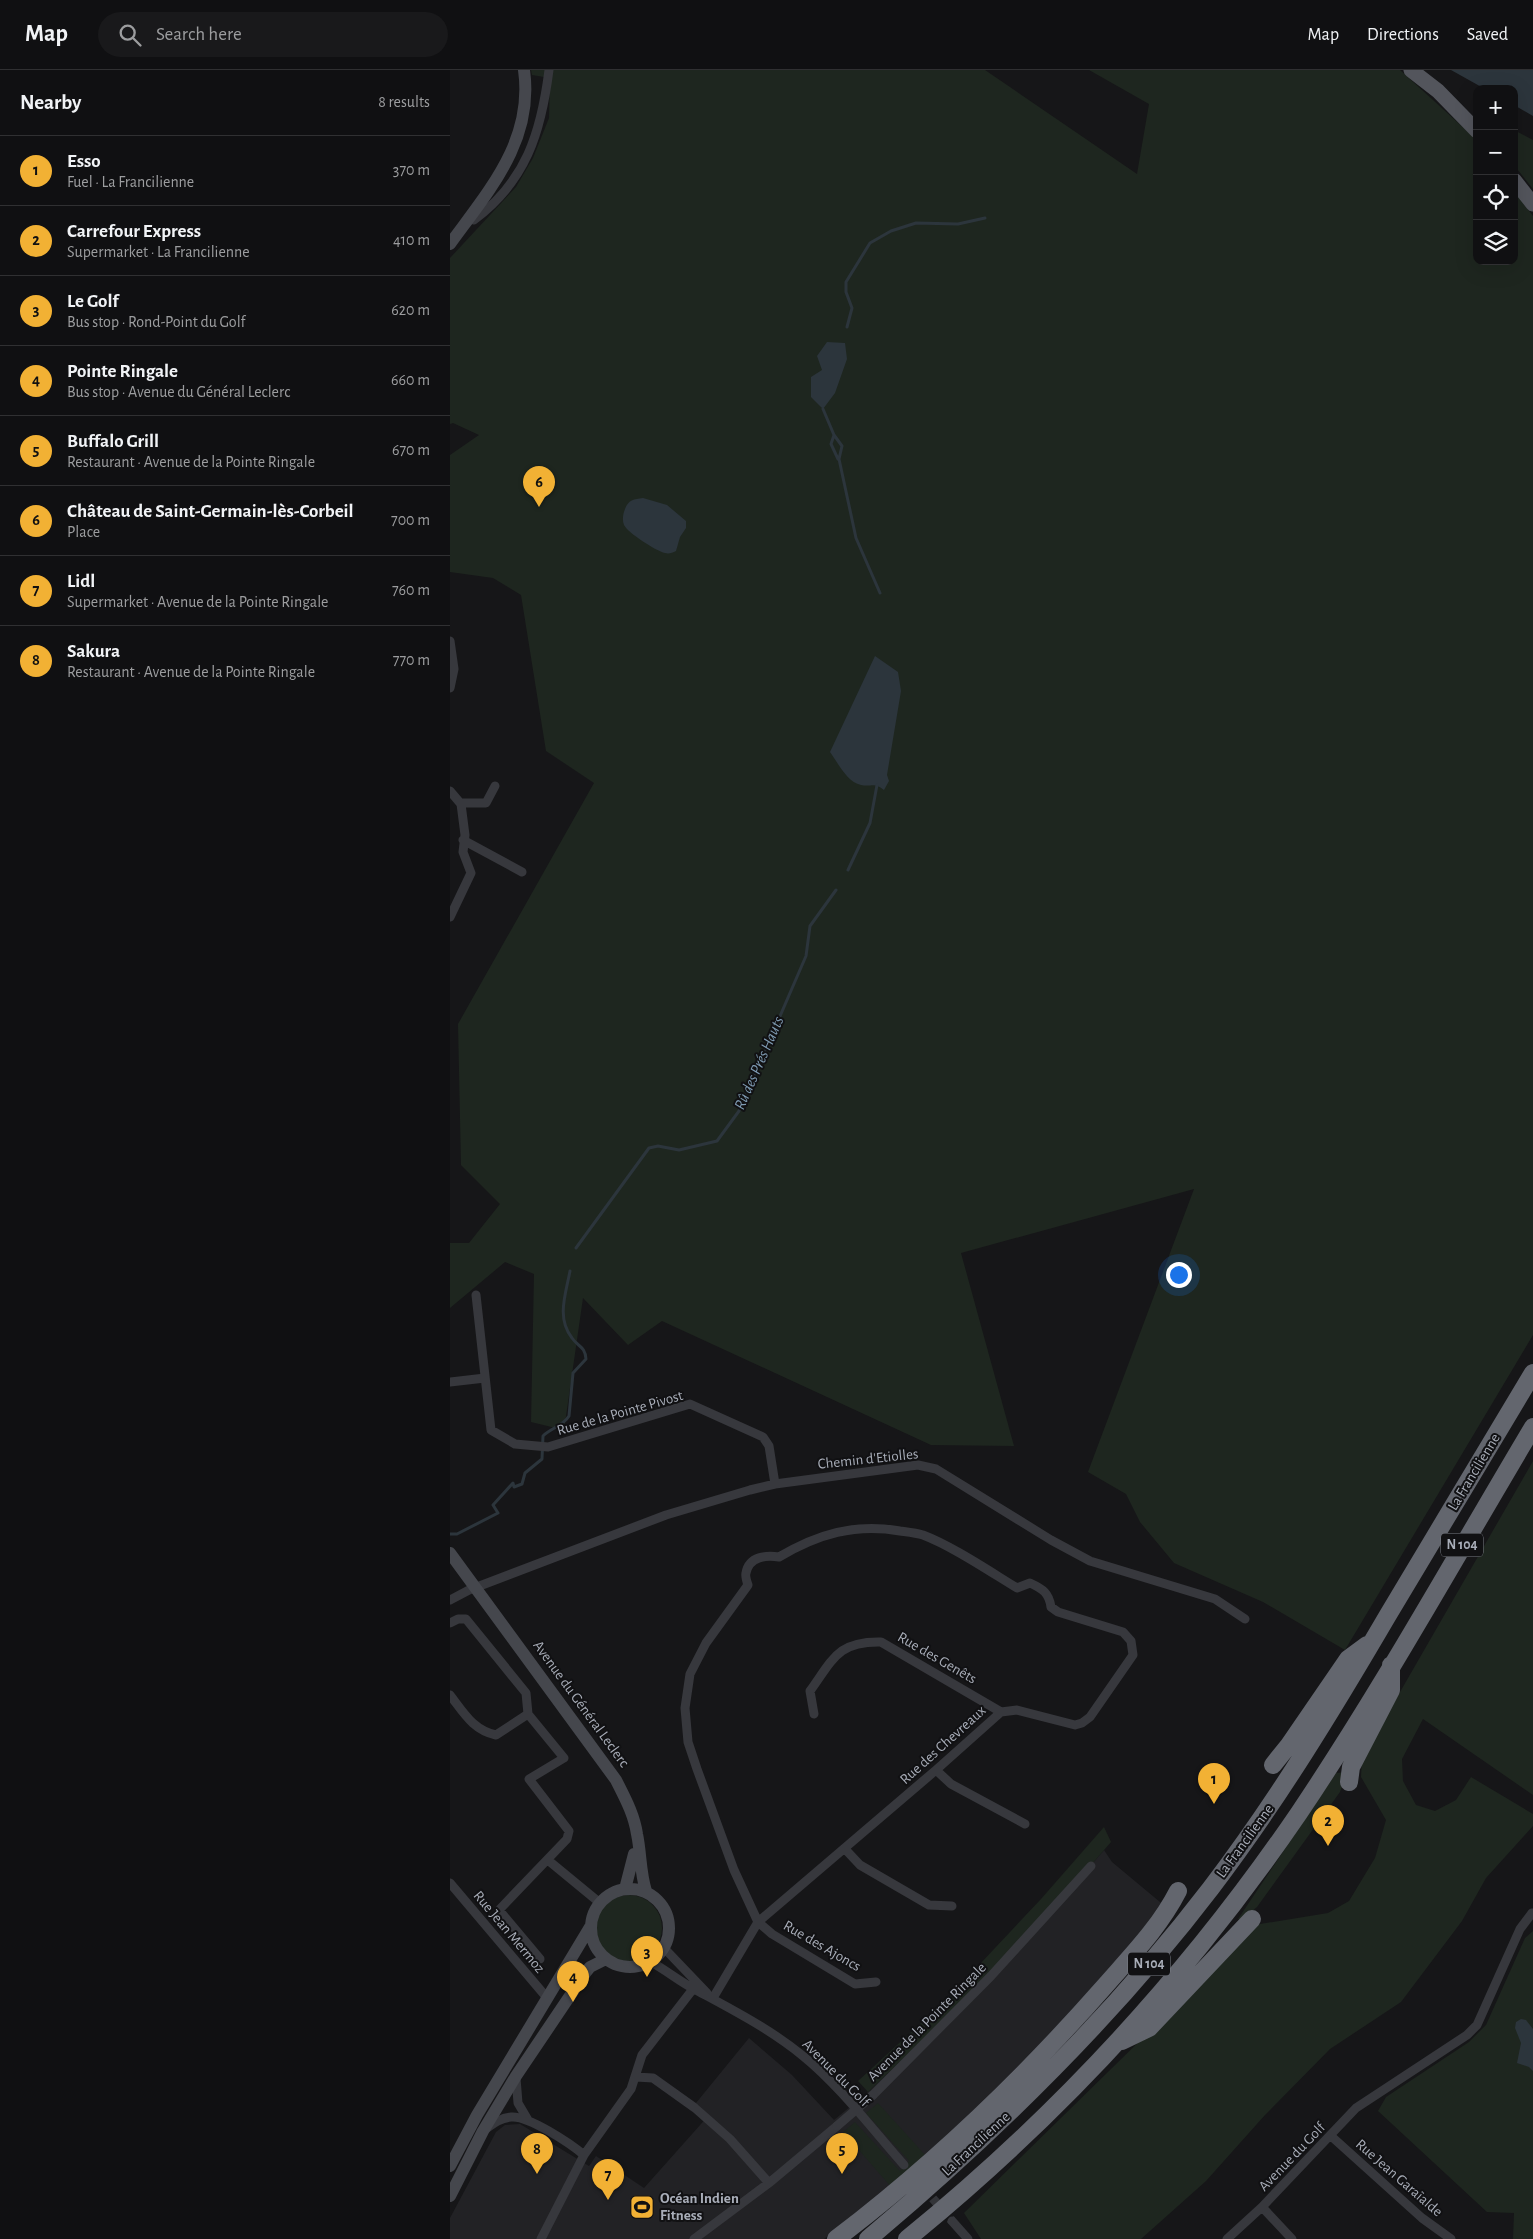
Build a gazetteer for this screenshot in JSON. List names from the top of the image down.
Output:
{
  "streets": {
    "highway": ["La Francilienne", "N 104"],
    "main road": ["Avenue du Général Leclerc"],
    "street": [
      "Rue de la Pointe Pivost",
      "Chemin d'Etiolles",
      "Rue des Genêts",
      "Rue des Chevreaux",
      "Rue Jean Mermoz",
      "Rue des Ajoncs",
      "Avenue de la Pointe Ringale",
      "Avenue du Golf",
      "Rue Jean Garaïalde"
    ]
  },
  "crossings": [
    ["Rue de la Pointe Pivost", "Chemin d'Etiolles"],
    ["Chemin d'Etiolles", "Avenue du Général Leclerc"],
    ["Rue des Genêts", "Rue des Chevreaux"],
    ["Rue des Chevreaux", "Rue des Ajoncs"],
    ["Rue des Chevreaux", "Avenue du Golf"],
    ["Avenue du Golf", "Rue Jean Garaïalde"]
  ],
  "water": ["Rû des Prés Hauts"],
  "places": {
    "sports": ["Océan Indien Fitness"]
  },
  "page": {
    "header": "Map",
    "search": "Search here",
    "nav": ["Map", "Directions", "Saved"],
    "heading": ["Nearby", "8 results"],
    "map_buttons": ["+", "−"],
    "list": [
      {
        "mark": "1",
        "name": "Esso",
        "note": "Fuel · La Francilienne",
        "value": "370 m"
      },
      {
        "mark": "2",
        "name": "Carrefour Express",
        "note": "Supermarket · La Francilienne",
        "value": "410 m"
      },
      {
        "mark": "3",
        "name": "Le Golf",
        "note": "Bus stop · Rond-Point du Golf",
        "value": "620 m"
      },
      {
        "mark": "4",
        "name": "Pointe Ringale",
        "note": "Bus stop · Avenue du Général Leclerc",
        "value": "660 m"
      },
      {
        "mark": "5",
        "name": "Buffalo Grill",
        "note": "Restaurant · Avenue de la Pointe Ringale",
        "value": "670 m"
      },
      {
        "mark": "6",
        "name": "Château de Saint-Germain-lès-Corbeil",
        "note": "Place",
        "value": "700 m"
      },
      {
        "mark": "7",
        "name": "Lidl",
        "note": "Supermarket · Avenue de la Pointe Ringale",
        "value": "760 m"
      },
      {
        "mark": "8",
        "name": "Sakura",
        "note": "Restaurant · Avenue de la Pointe Ringale",
        "value": "770 m"
      }
    ],
    "pins": [
      "6",
      "1",
      "2",
      "3",
      "4",
      "5",
      "8",
      "7"
    ]
  }
}
